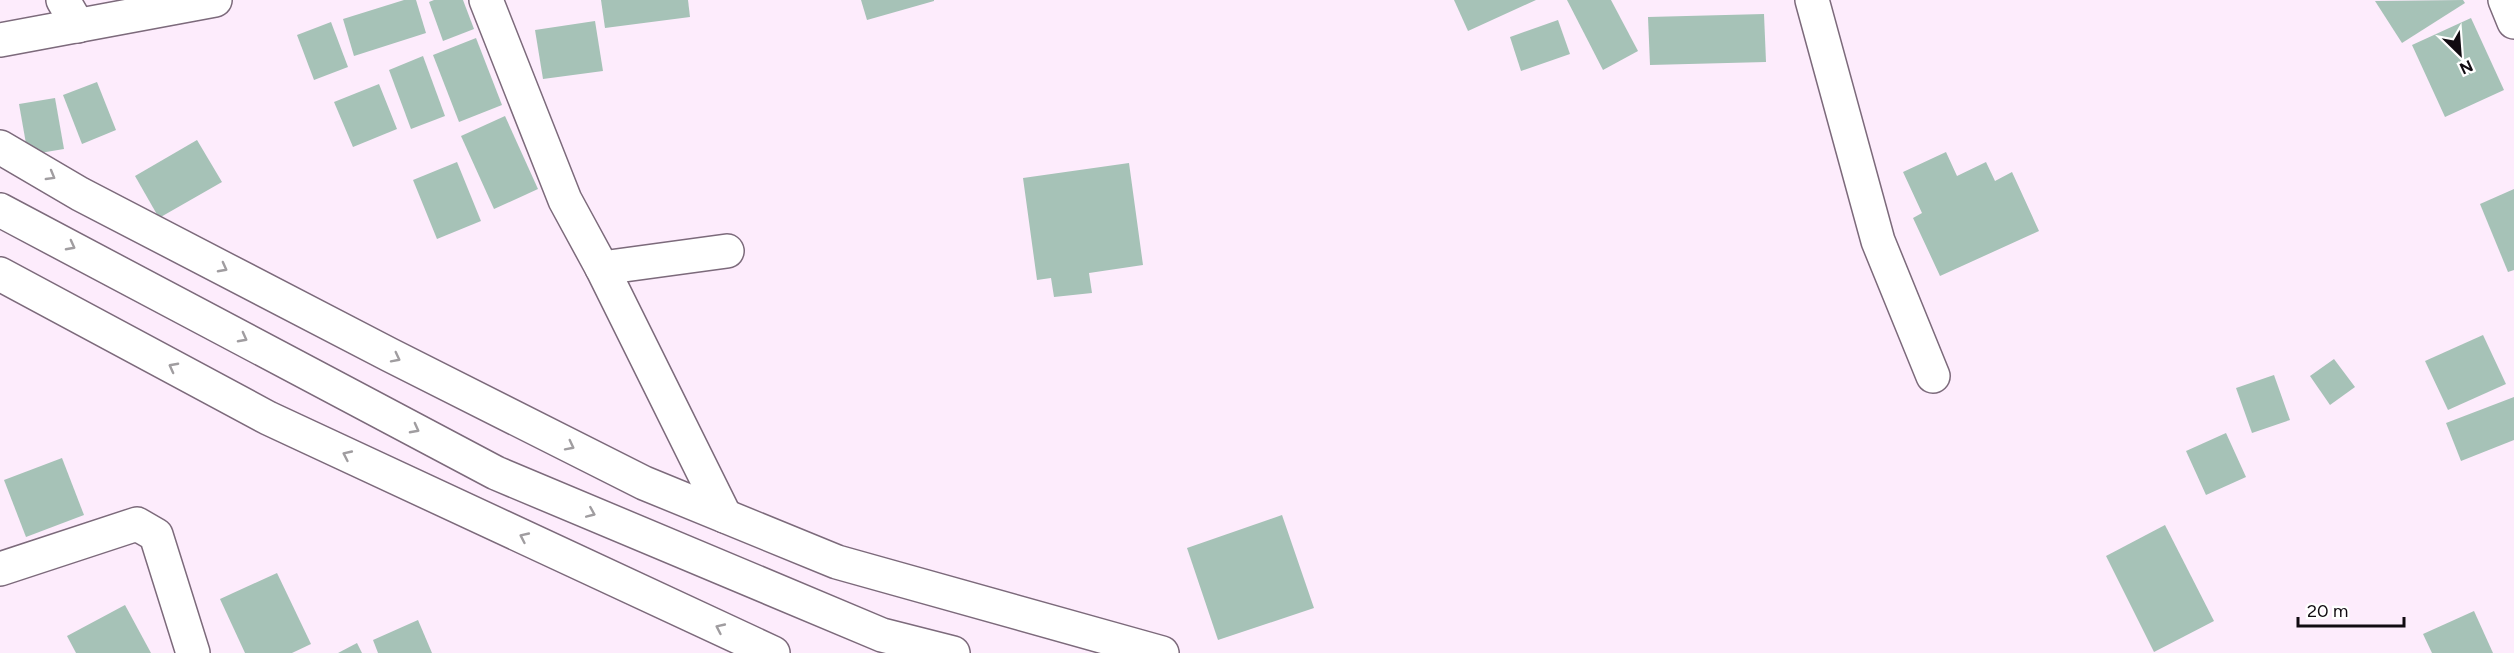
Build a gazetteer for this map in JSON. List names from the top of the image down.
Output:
{
  "scale_bar": "20 m",
  "north": "bottom right"
}
